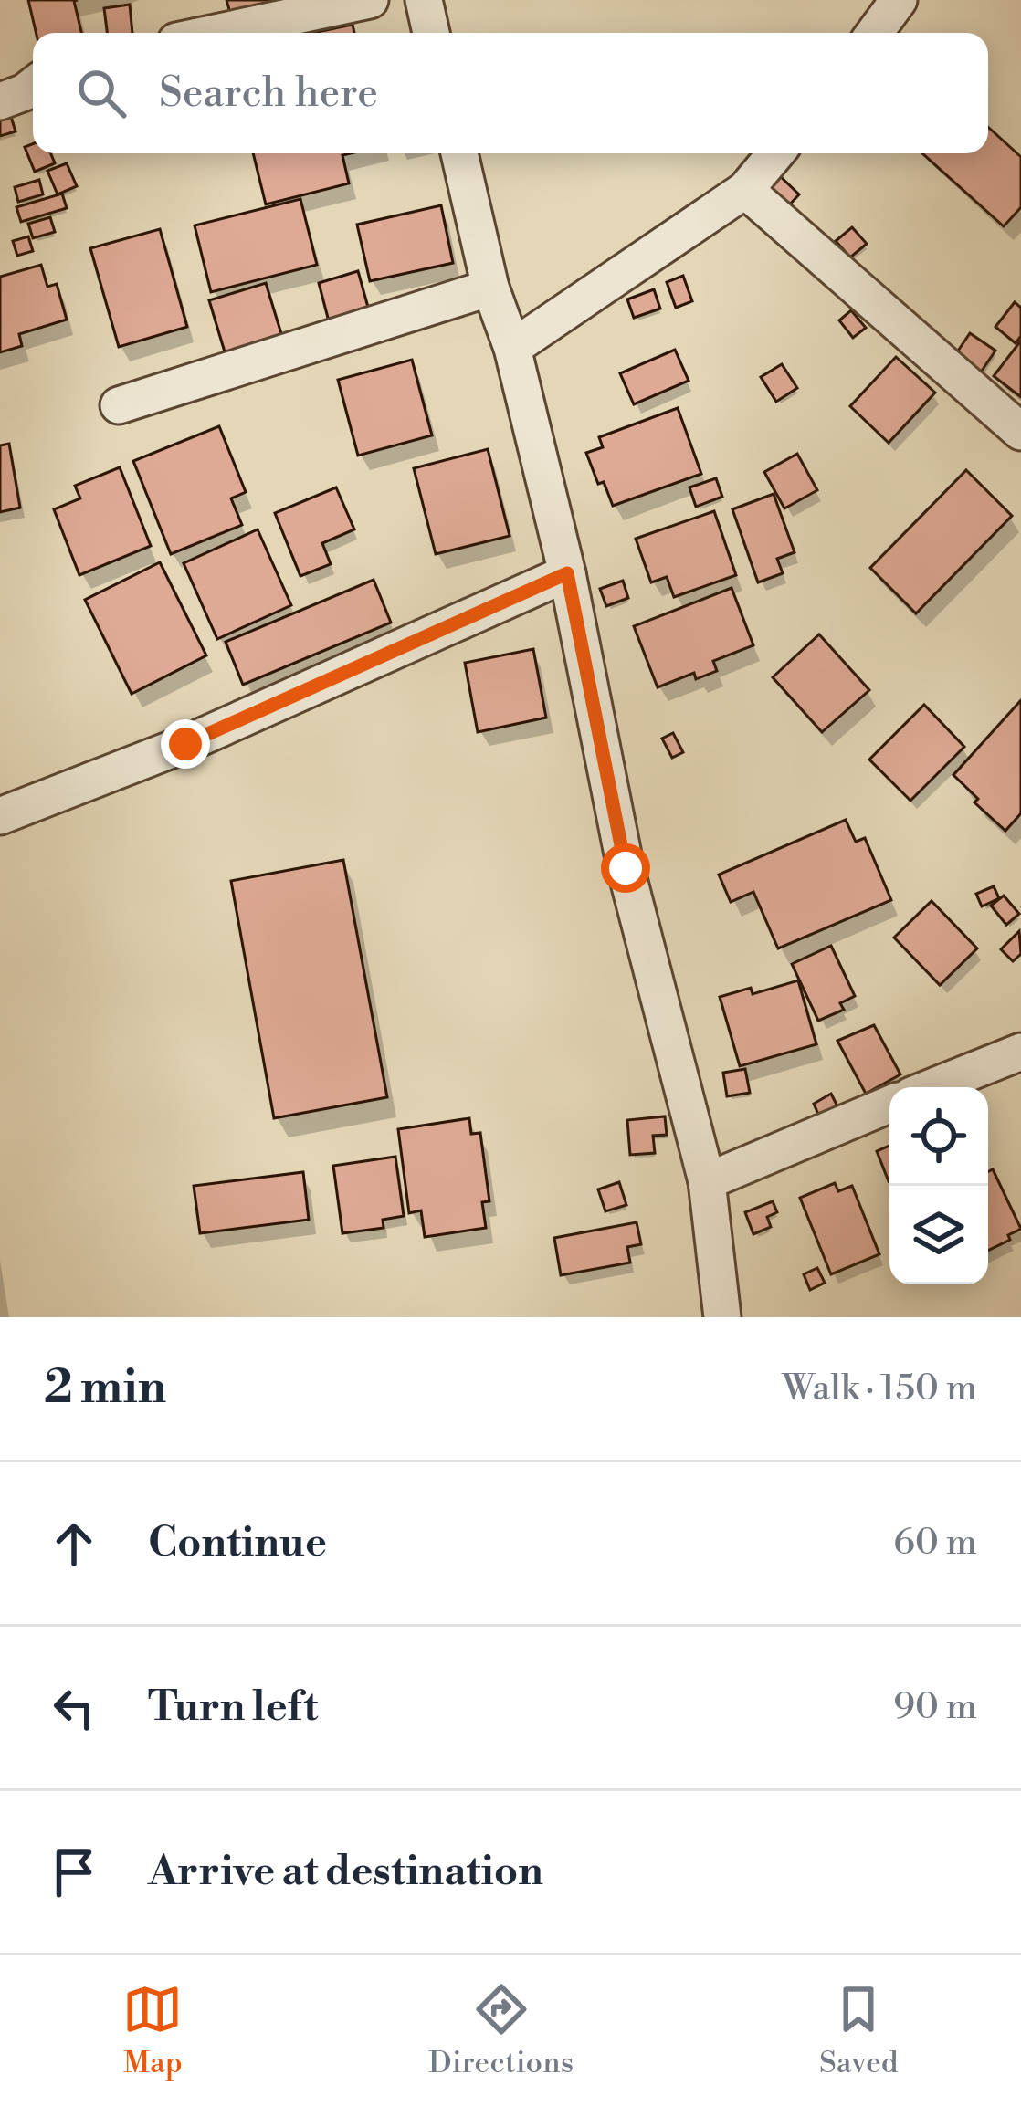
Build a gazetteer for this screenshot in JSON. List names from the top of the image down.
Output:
{
  "page": {
    "search": "Search here",
    "heading": ["2 min", "Walk · 150 m"],
    "list": [
      ["Continue", "60 m"],
      ["Turn left", "90 m"],
      "Arrive at destination"
    ],
    "nav": ["Map", "Directions", "Saved"]
  }
}
